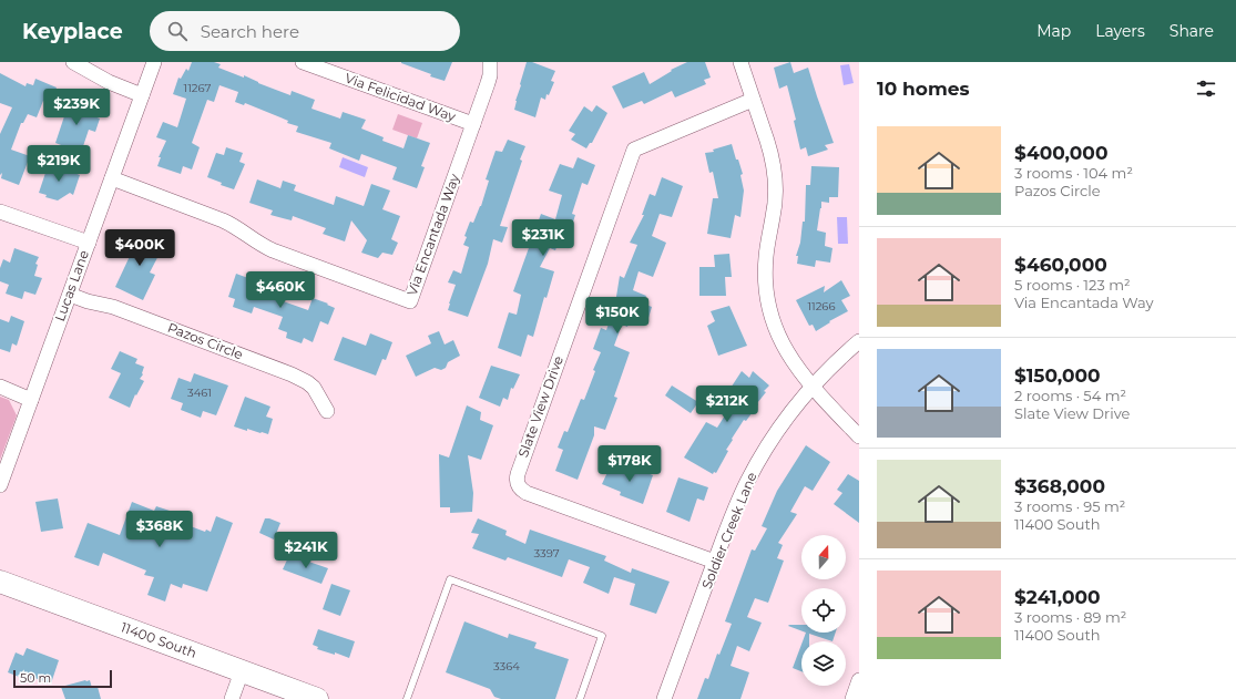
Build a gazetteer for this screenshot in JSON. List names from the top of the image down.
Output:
{
  "streets": {
    "main road": ["11400 South"],
    "street": [
      "Via Felicidad Way",
      "Via Encantada Way",
      "Lucas Lane",
      "Pazos Circle",
      "Slate View Drive",
      "Soldier Creek Lane"
    ]
  },
  "crossings": [
    ["Via Felicidad Way", "Via Encantada Way"],
    ["Via Encantada Way", "Lucas Lane"],
    ["Lucas Lane", "Pazos Circle"],
    ["Slate View Drive", "Soldier Creek Lane"]
  ],
  "house_numbers": [
    "11267",
    "11266",
    "3461",
    "3397",
    "3364"
  ],
  "scale_bar": "50 m",
  "north": "top",
  "page": {
    "header": "Keyplace",
    "search": "Search here",
    "nav": ["Map", "Layers", "Share"],
    "heading": "10 homes",
    "price": [
      "$239K",
      "$219K",
      "$231K",
      "$400K",
      "$460K",
      "$150K",
      "$212K",
      "$178K",
      "$368K",
      "$241K"
    ],
    "list": [
      {
        "name": "$400,000",
        "note": "3 rooms · 104 m² · Pazos Circle"
      },
      {
        "name": "$460,000",
        "note": "5 rooms · 123 m² · Via Encantada Way"
      },
      {
        "name": "$150,000",
        "note": "2 rooms · 54 m² · Slate View Drive"
      },
      {
        "name": "$368,000",
        "note": "3 rooms · 95 m² · 11400 South"
      },
      {
        "name": "$241,000",
        "note": "3 rooms · 89 m² · 11400 South"
      }
    ],
    "scale": "50 m"
  }
}
